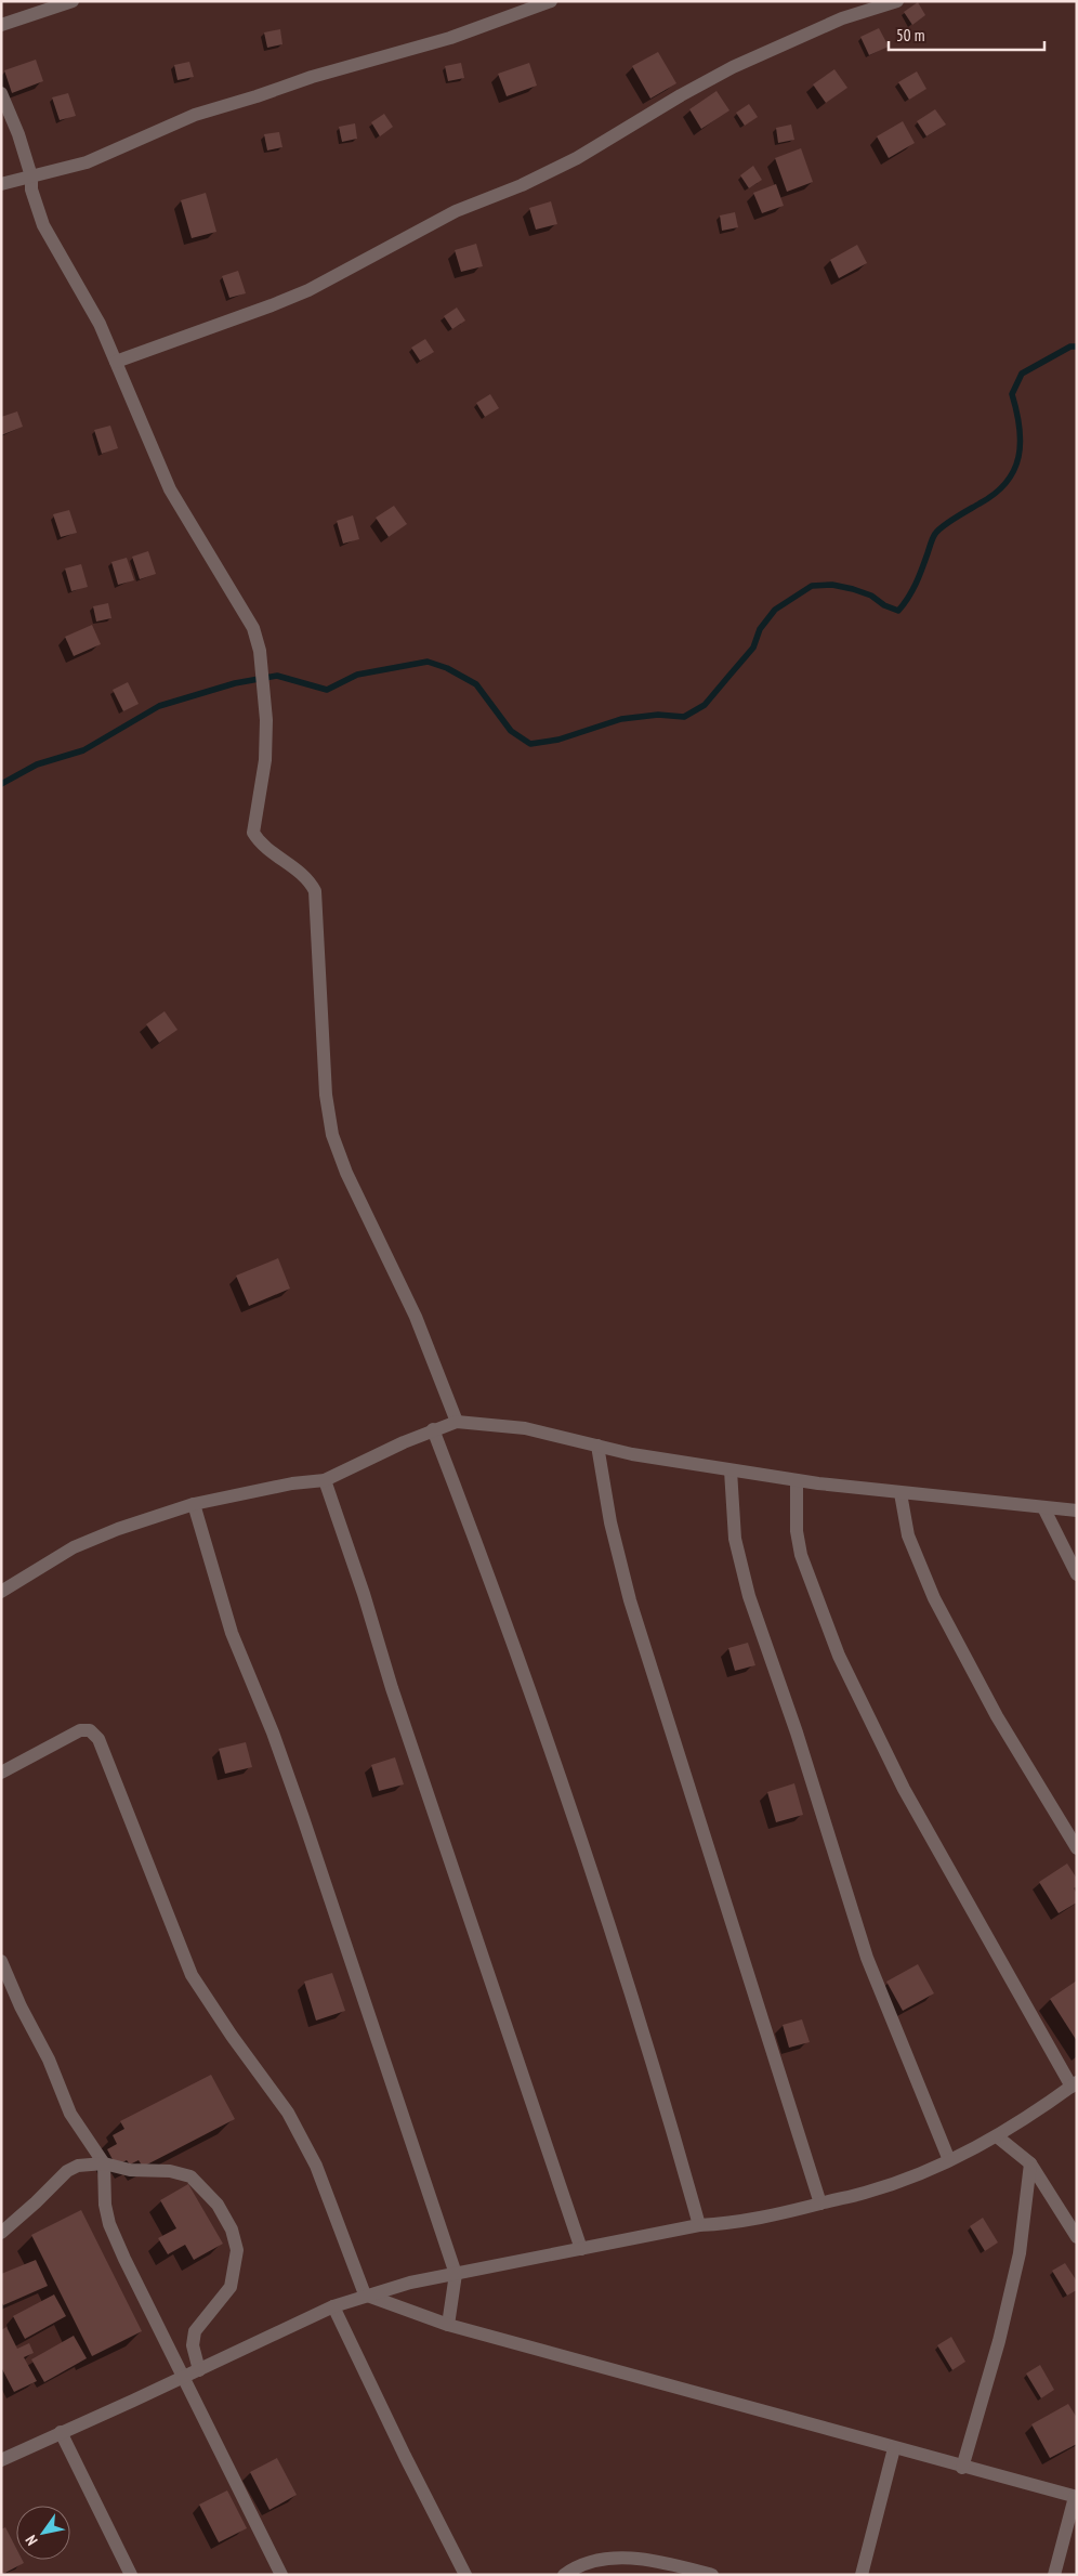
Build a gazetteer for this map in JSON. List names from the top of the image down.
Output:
{
  "scale_bar": "50 m",
  "north": "bottom left"
}
